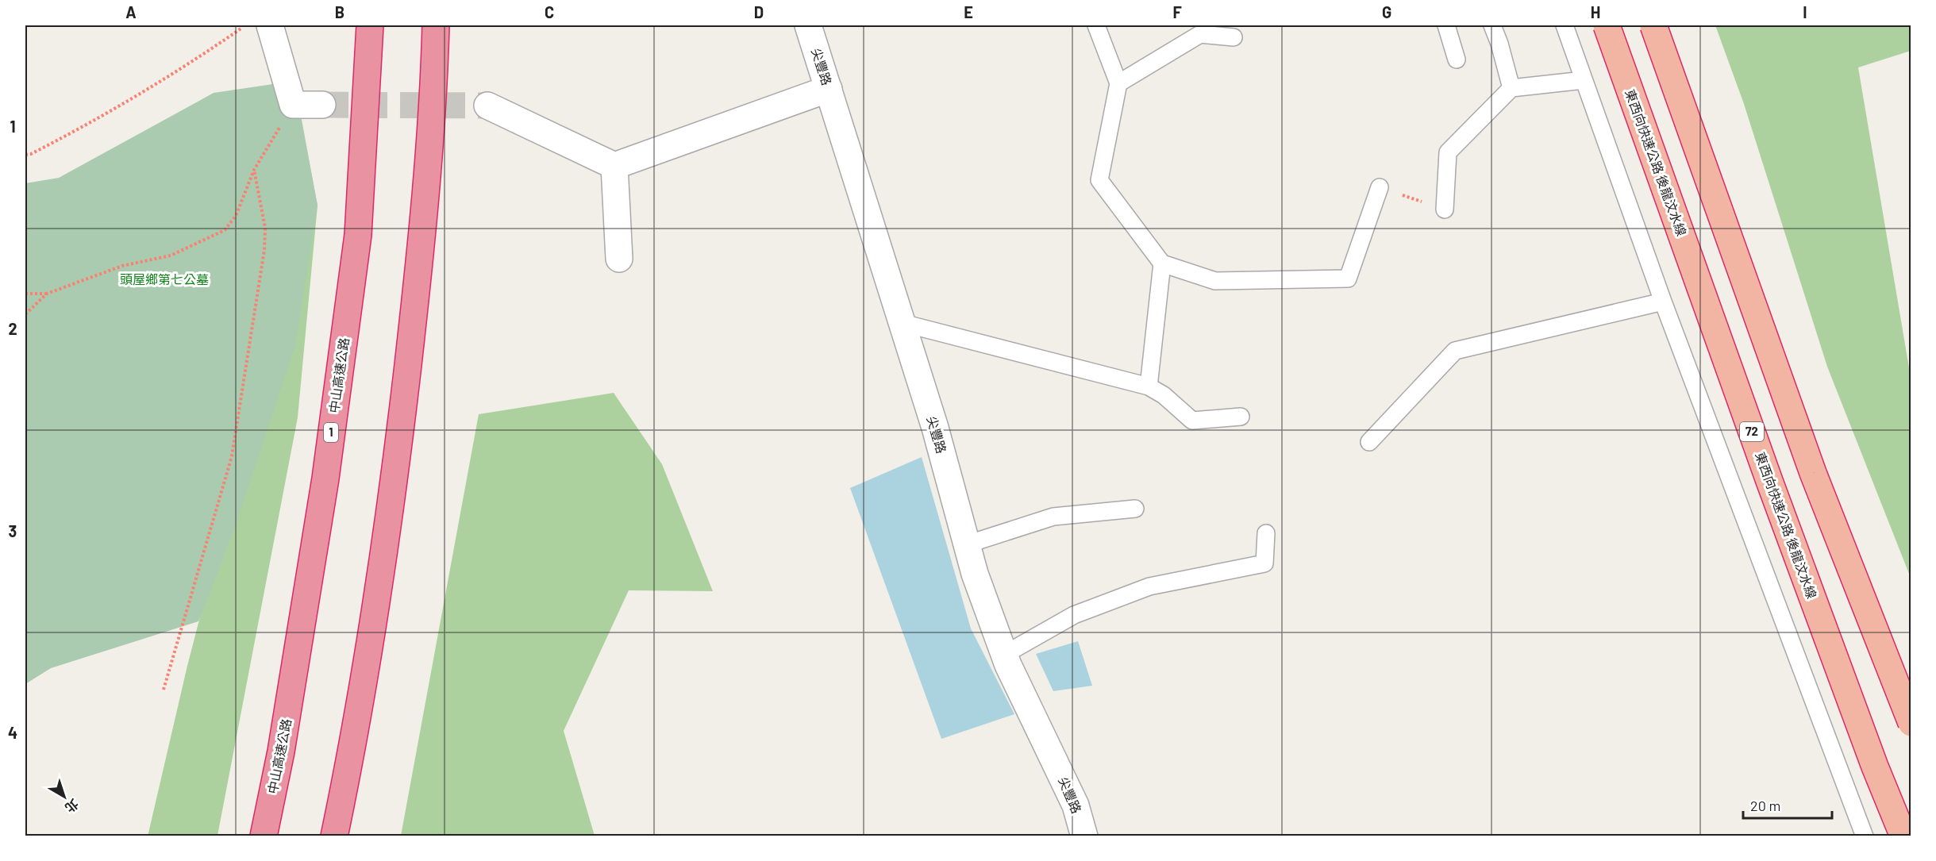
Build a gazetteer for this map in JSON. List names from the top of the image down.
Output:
{
  "streets": {
    "highway": [
      "東西向快速公路 後龍汶水線",
      "中山高速公路",
      "72",
      "1"
    ],
    "street": ["尖豐路"]
  },
  "parks": ["頭屋鄉第七公墓"],
  "scale_bar": "20 m",
  "north": "bottom right",
  "grid": {
    "columns": [
      "A",
      "B",
      "C",
      "D",
      "E",
      "F",
      "G",
      "H",
      "I"
    ],
    "rows": [
      "1",
      "2",
      "3",
      "4"
    ]
  }
}
